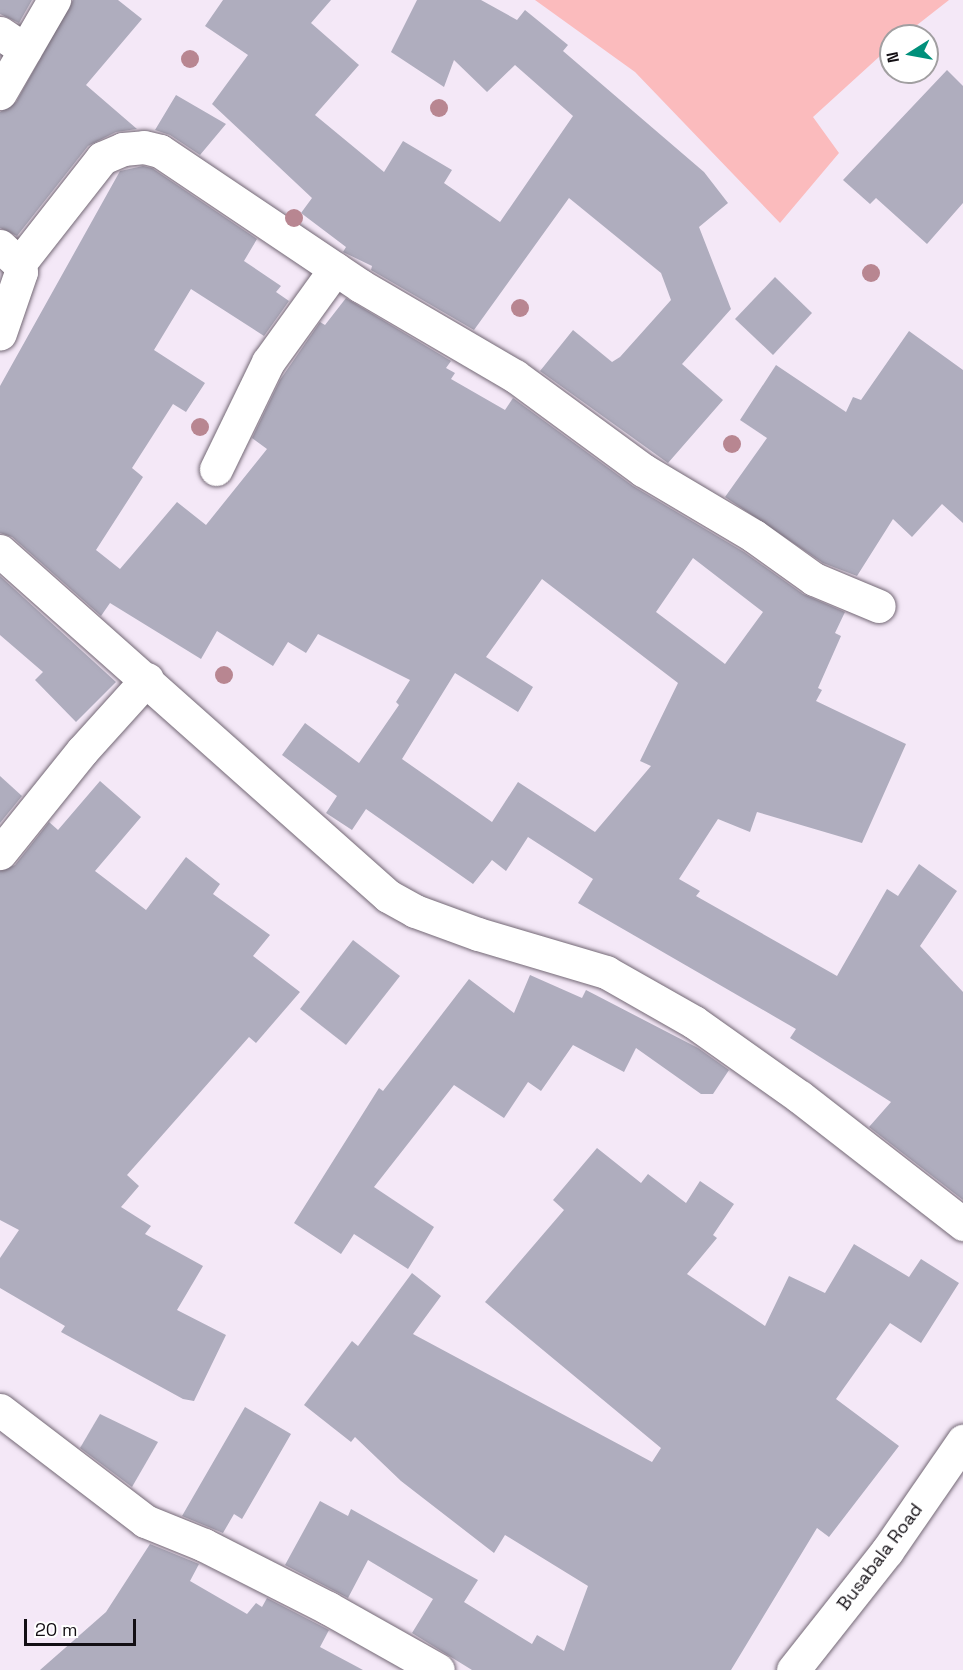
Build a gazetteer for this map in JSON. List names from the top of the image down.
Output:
{
  "streets": {
    "street": ["Busabala Road"]
  },
  "scale_bar": "20 m",
  "north": "left"
}
